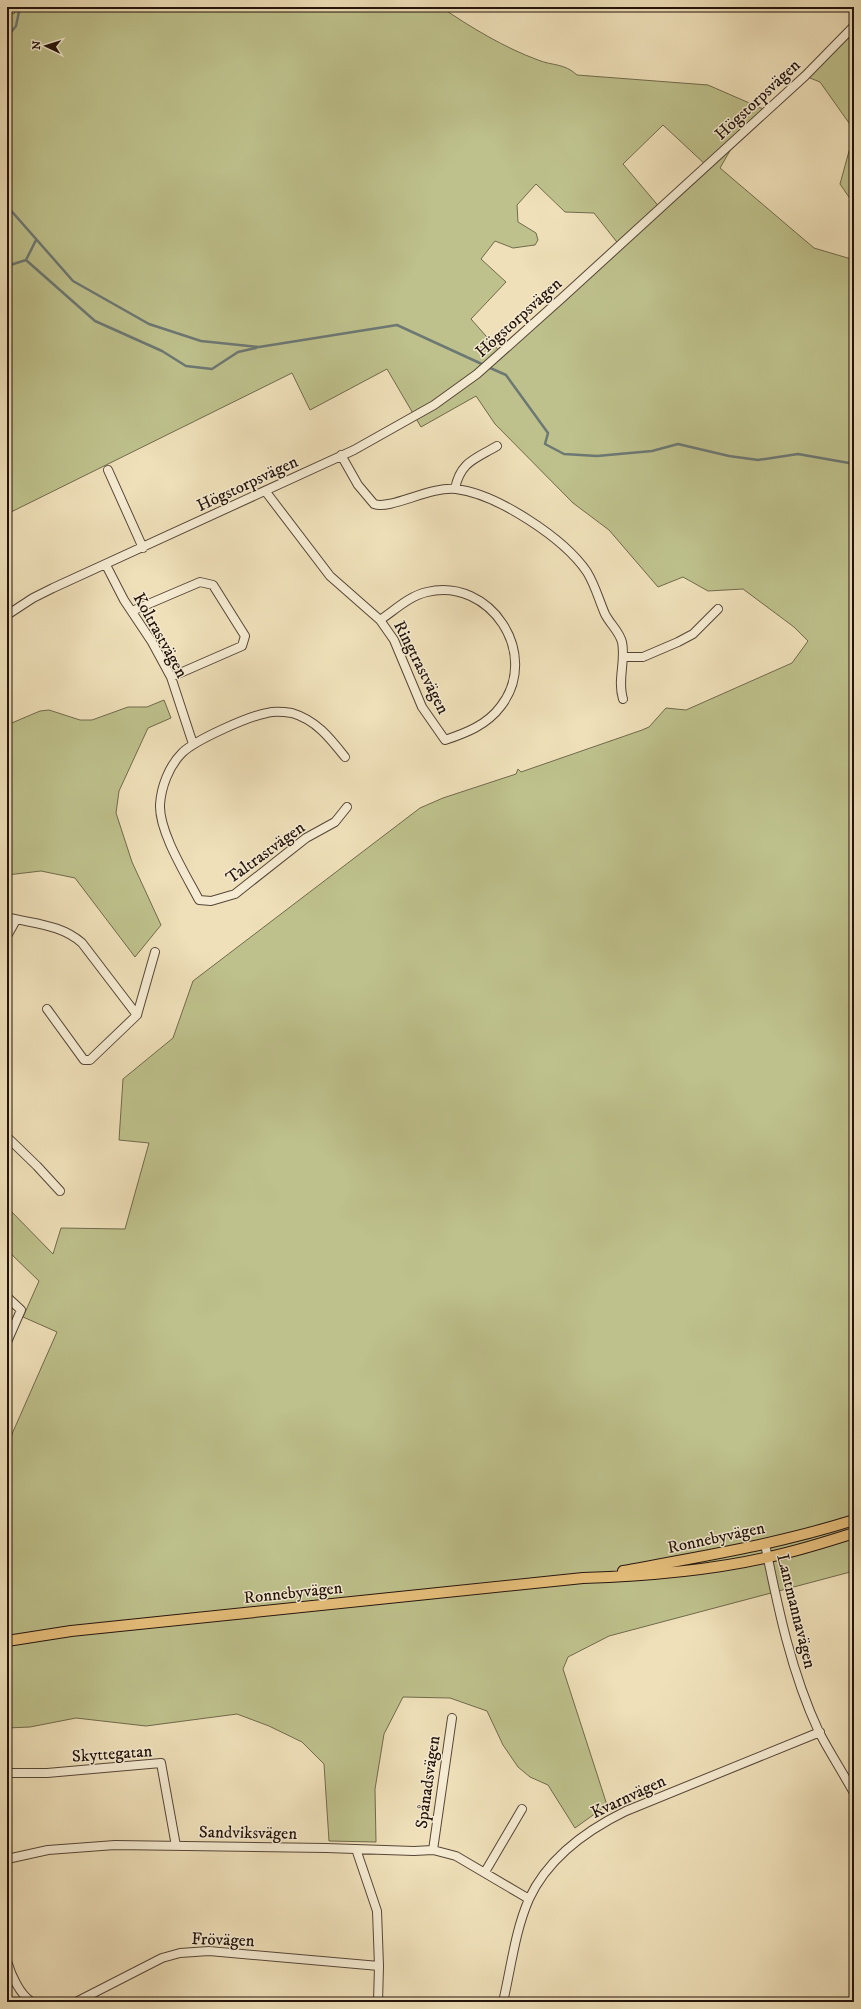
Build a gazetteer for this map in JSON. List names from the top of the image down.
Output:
{
  "streets": {
    "main road": ["Ronnebyvägen"],
    "street": [
      "Högstorpsvägen",
      "Koltrastvägen",
      "Ringtrastvägen",
      "Taltrastvägen",
      "Lantmannavägen",
      "Skyttegatan",
      "Spånadsvägen",
      "Kvarnvägen",
      "Sandviksvägen",
      "Frövägen"
    ]
  },
  "crossings": [
    ["Högstorpsvägen", "Koltrastvägen"],
    ["Högstorpsvägen", "Ringtrastvägen"],
    ["Koltrastvägen", "Taltrastvägen"],
    ["Ronnebyvägen", "Lantmannavägen"],
    ["Lantmannavägen", "Kvarnvägen"],
    ["Skyttegatan", "Sandviksvägen"],
    ["Spånadsvägen", "Sandviksvägen"],
    ["Kvarnvägen", "Sandviksvägen"]
  ],
  "north": "left"
}
